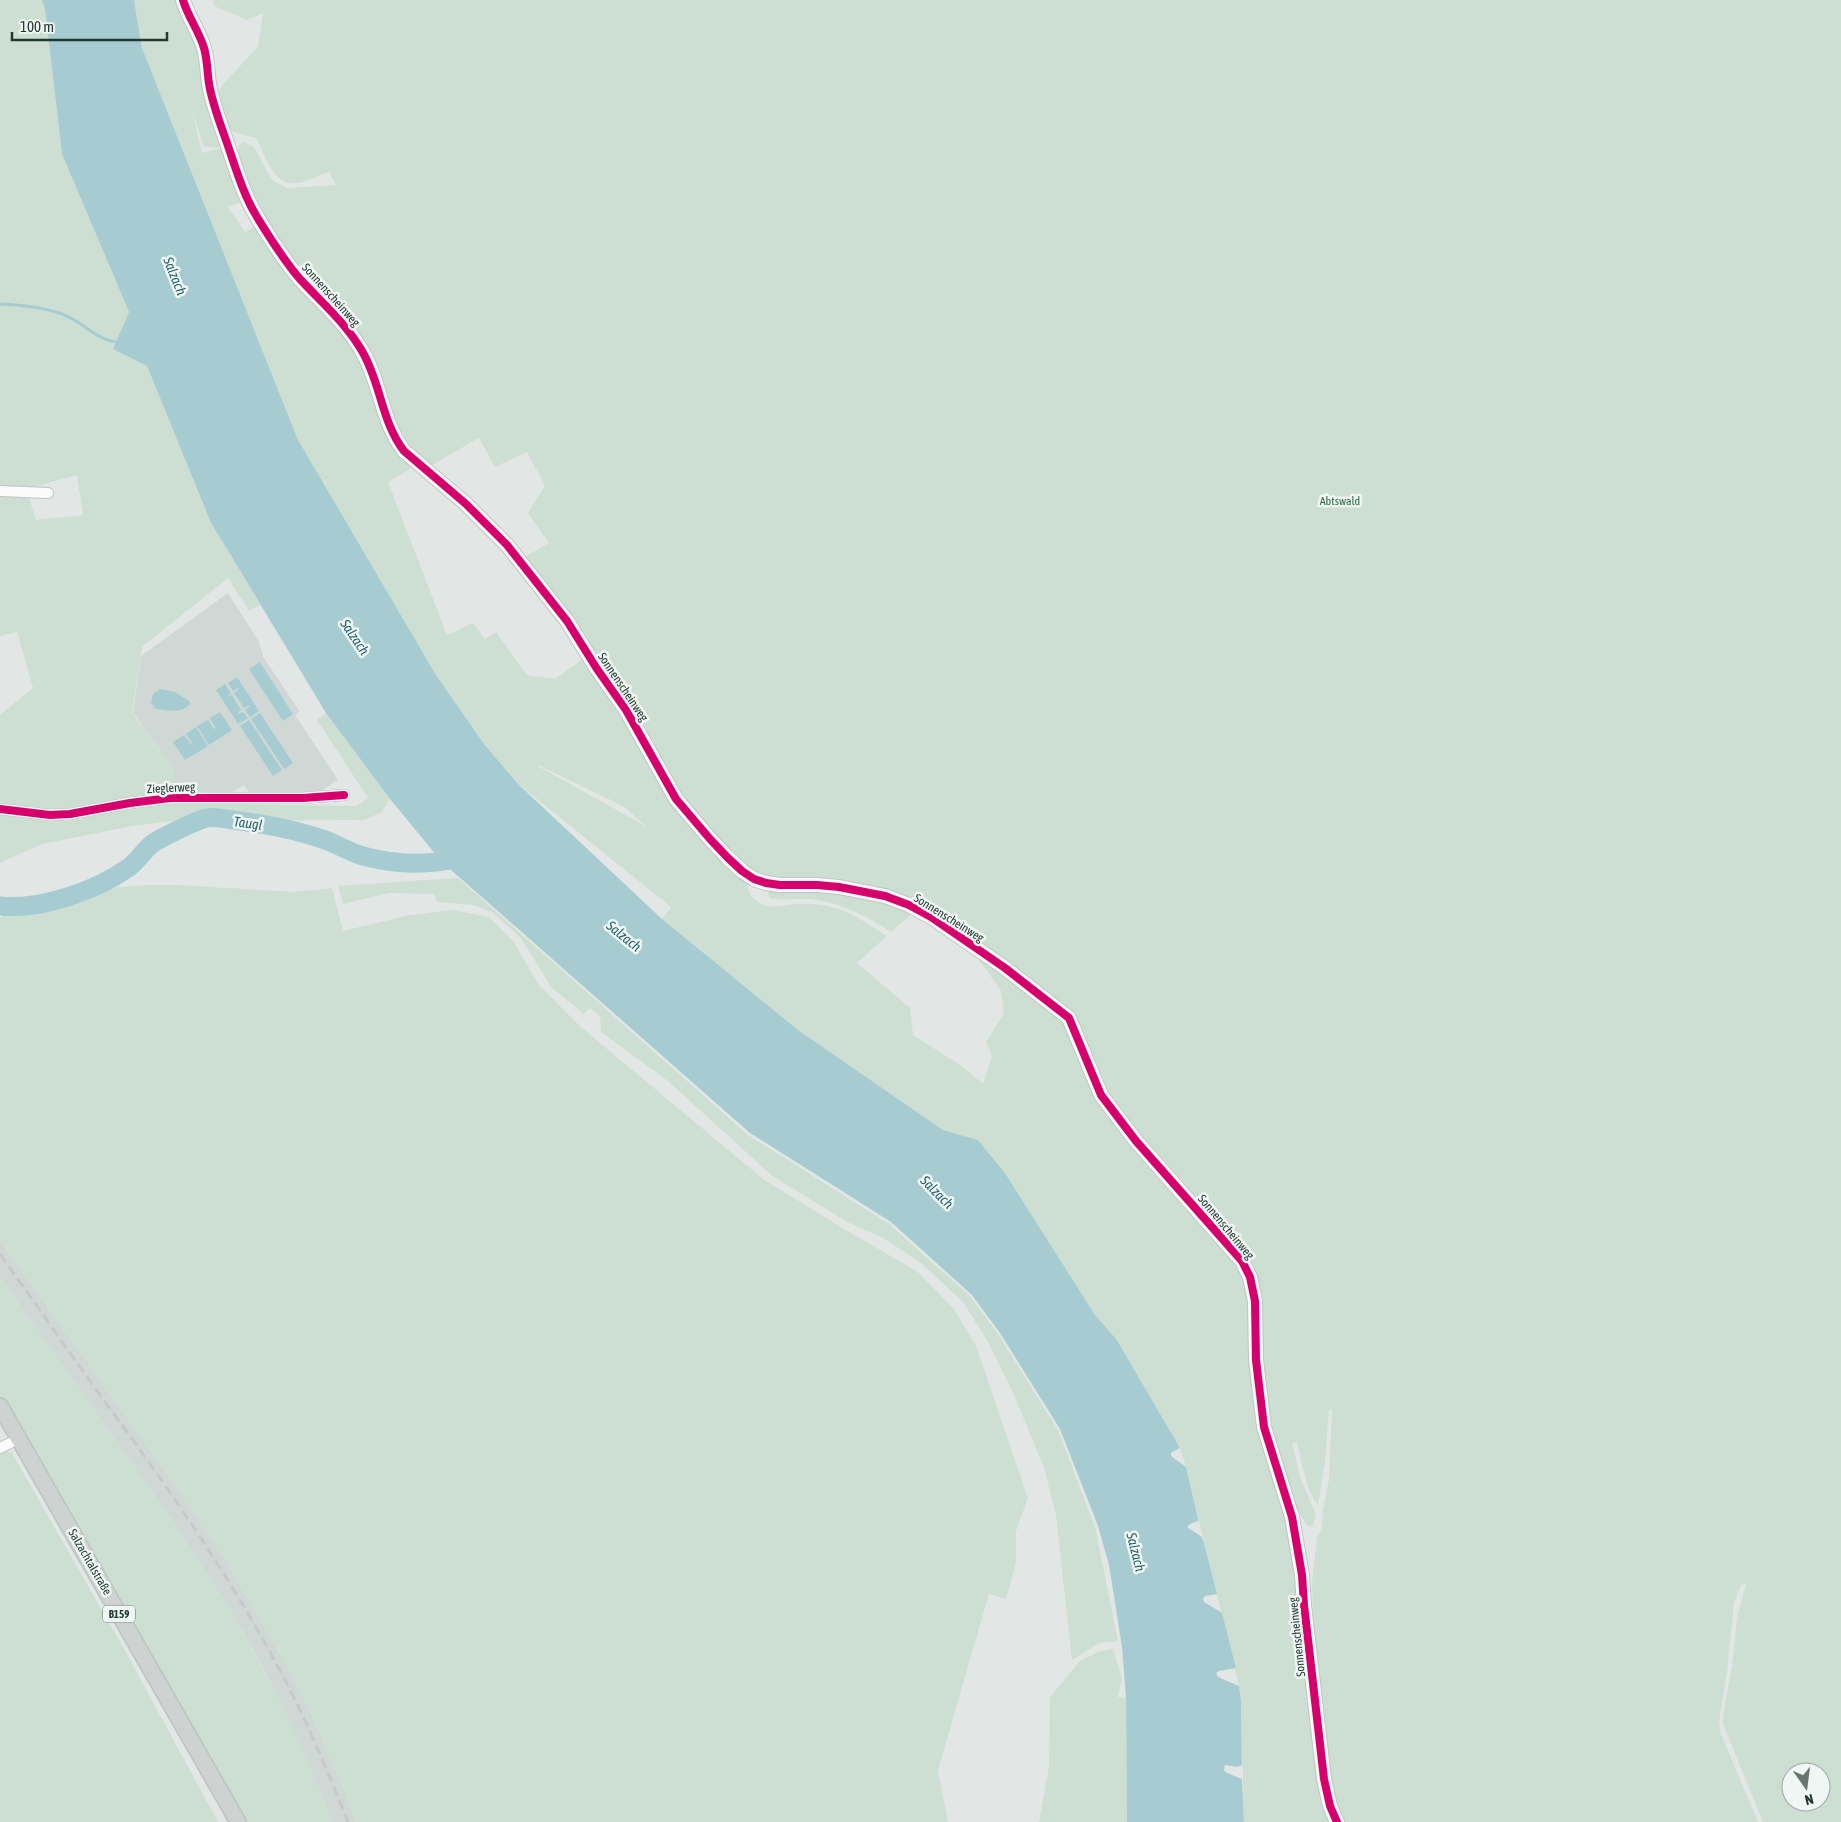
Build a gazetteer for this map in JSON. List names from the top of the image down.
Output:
{
  "streets": {
    "main road": ["Salzachtalstraße", "B159"],
    "street": ["Sonnenscheinweg", "Zieglerweg"]
  },
  "water": ["Salzach", "Taugl"],
  "parks": ["Abtswald"],
  "scale_bar": "100 m",
  "north": "bottom"
}
